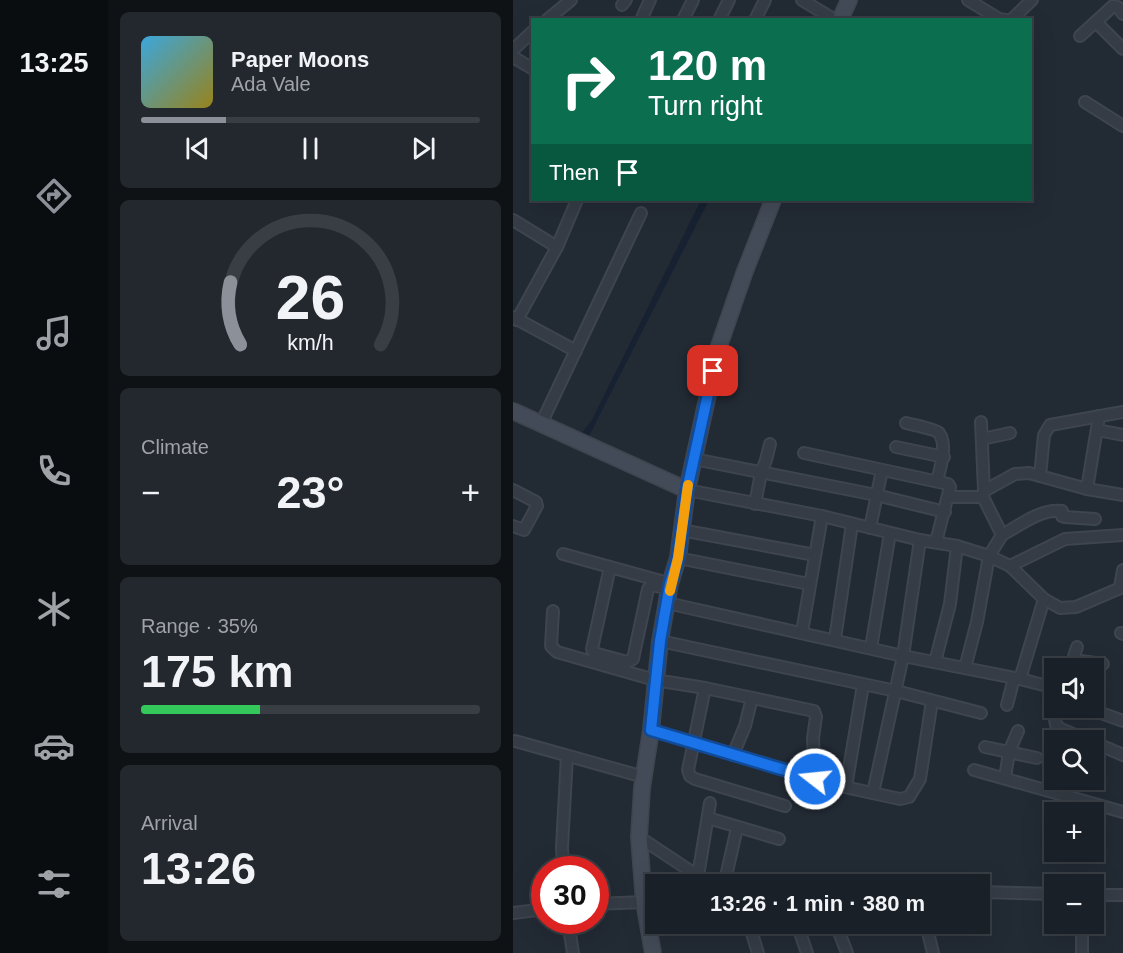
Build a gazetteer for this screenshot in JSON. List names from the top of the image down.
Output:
{
  "page": {
    "tabs": "13:25",
    "turn": ["120 m", "Turn right"],
    "song": ["Paper Moons", "Ada Vale"],
    "then": "Then",
    "tile": [
      "Climate",
      ["Range · 35%", "175 km"],
      ["Arrival", "13:26"]
    ],
    "heat": ["−", "23°", "+"],
    "map_buttons": ["+", "−"],
    "limit": "30",
    "trip": "13:26 · 1 min · 380 m",
    "gauge": ["26", "km/h"]
  }
}
